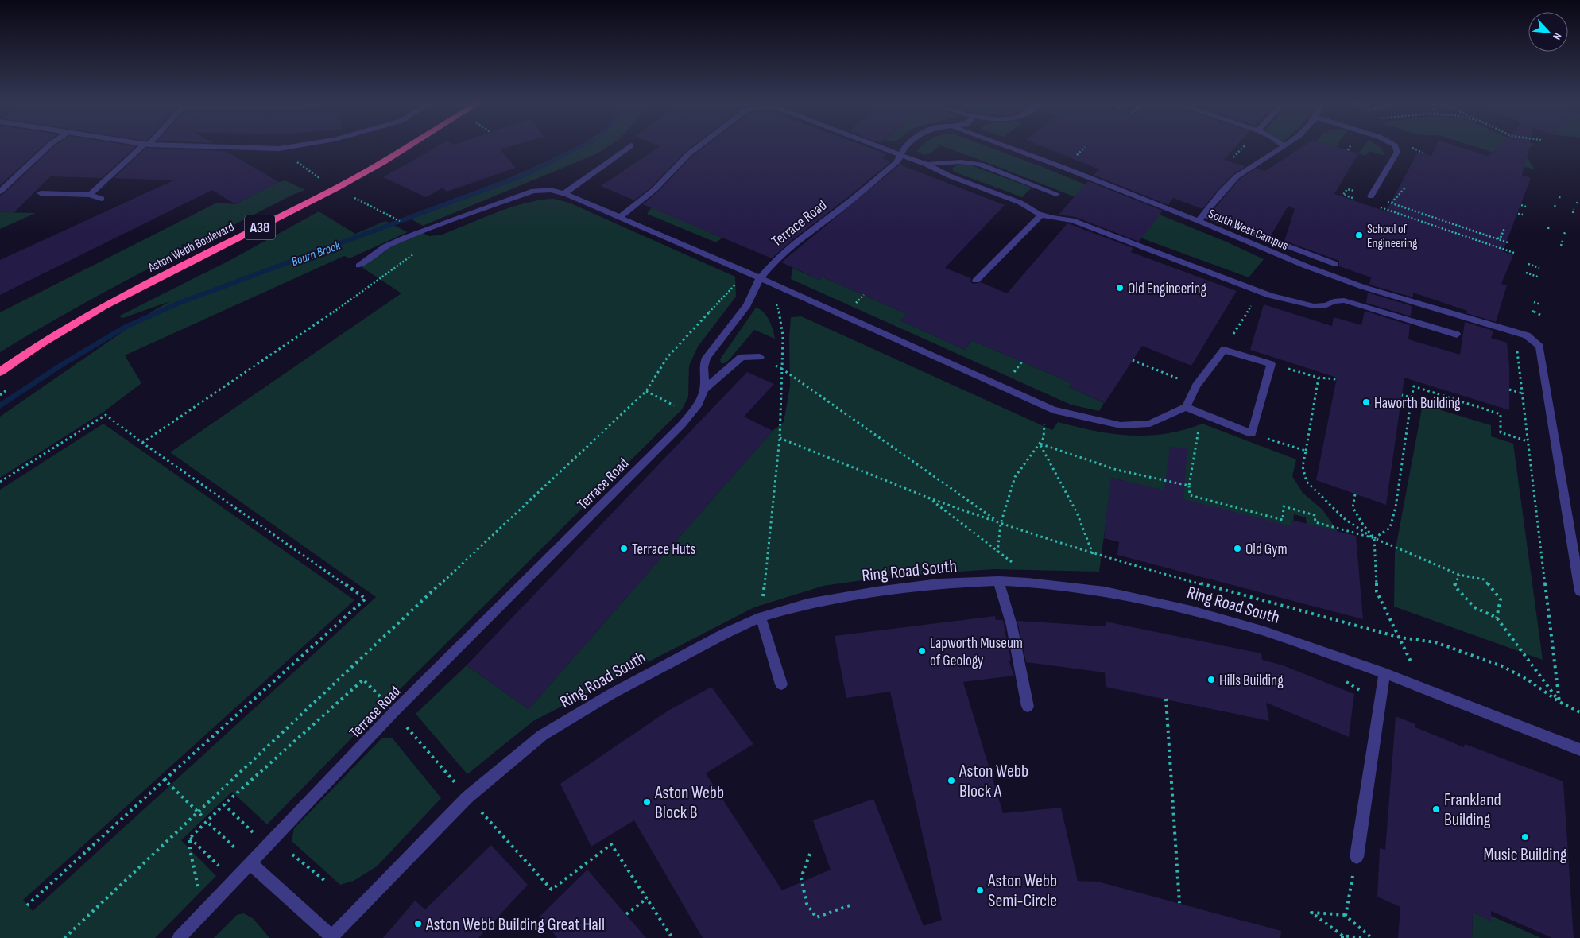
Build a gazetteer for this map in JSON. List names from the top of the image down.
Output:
{
  "streets": {
    "highway": ["A38", "Aston Webb Boulevard"],
    "street": ["Terrace Road", "South West Campus", "Ring Road South"]
  },
  "water": ["Bourn Brook"],
  "places": [
    "School of Engineering",
    "Old Engineering",
    "Haworth Building",
    "Terrace Huts",
    "Old Gym",
    "Lapworth Museum of Geology",
    "Hills Building",
    "Aston Webb Block A",
    "Aston Webb Block B",
    "Frankland Building",
    "Music Building",
    "Aston Webb Semi-Circle",
    "Aston Webb Building Great Hall"
  ],
  "north": "bottom right"
}
